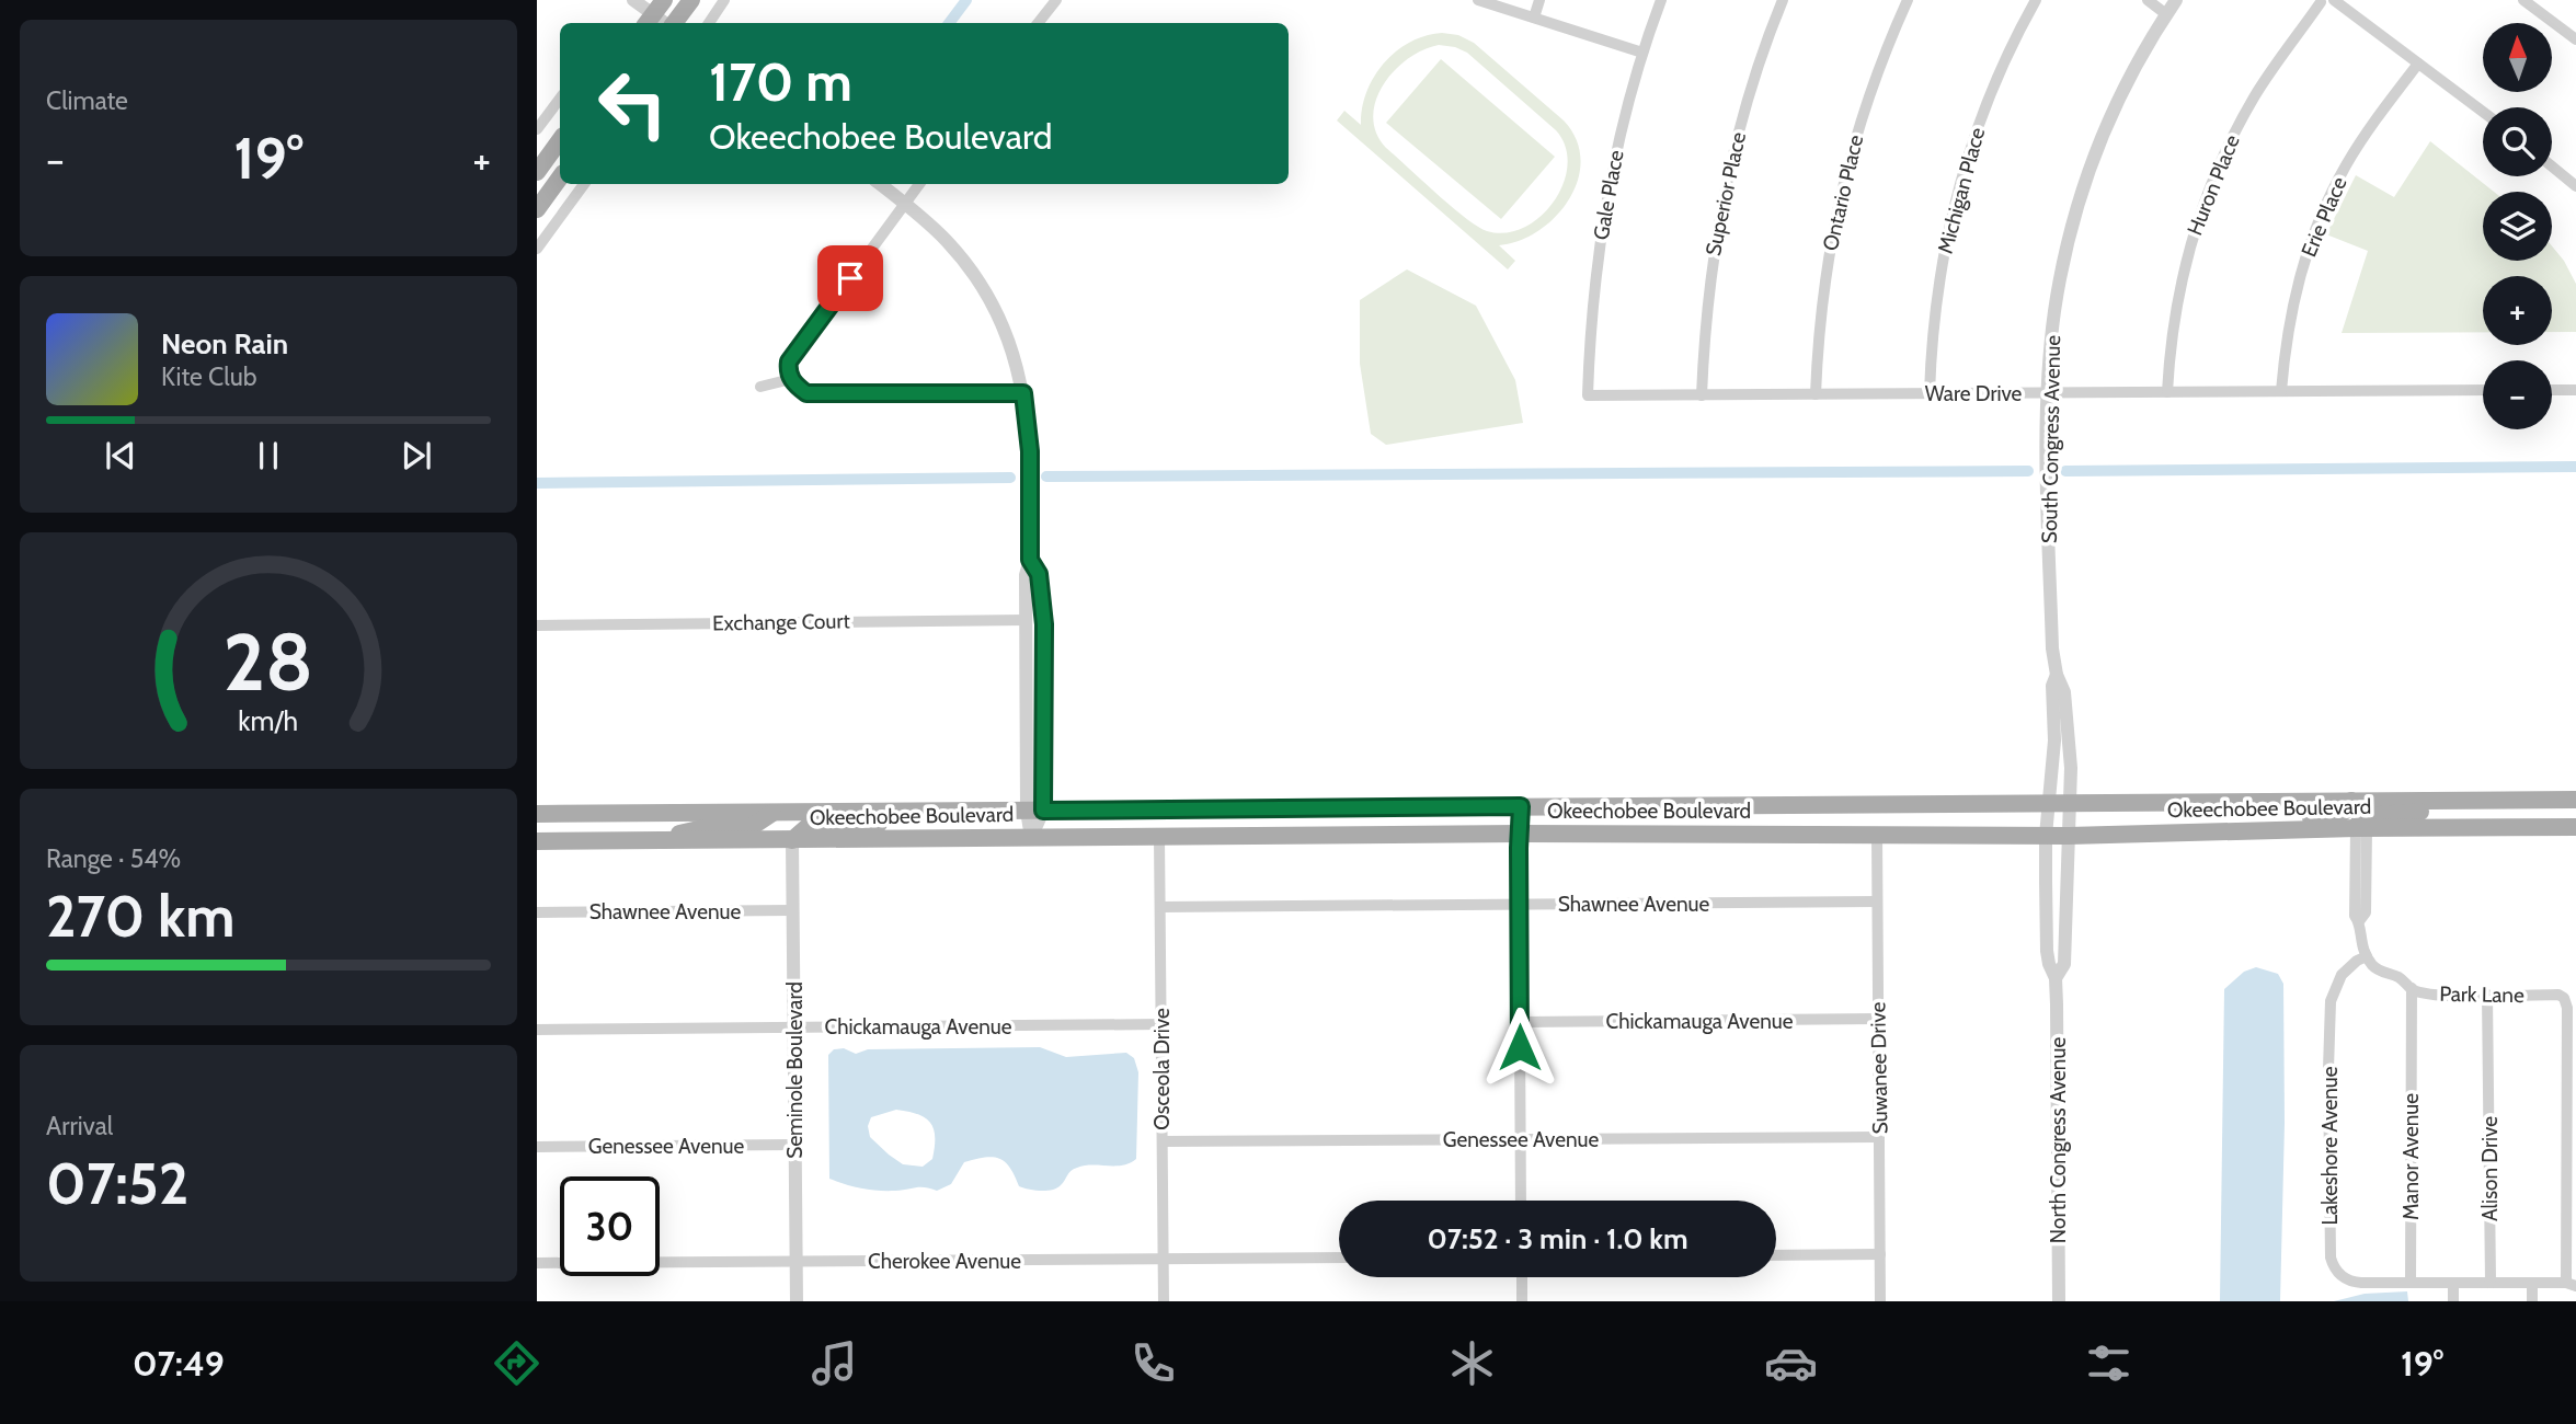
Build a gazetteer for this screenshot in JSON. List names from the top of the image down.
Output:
{
  "streets": {
    "main road": ["Okeechobee Boulevard"],
    "street": [
      "Huron Place",
      "Michigan Place",
      "Ontario Place",
      "Superior Place",
      "Gale Place",
      "Erie Place",
      "Ware Drive",
      "South Congress Avenue",
      "Exchange Court",
      "Shawnee Avenue",
      "Park Lane",
      "Chickamauga Avenue",
      "Suwanee Drive",
      "Osceola Drive",
      "Seminole Boulevard",
      "Genessee Avenue",
      "North Congress Avenue",
      "Lakeshore Avenue",
      "Manor Avenue",
      "Alison Drive",
      "Cherokee Avenue"
    ]
  },
  "crossings": [
    ["Huron Place", "Ware Drive"],
    ["Michigan Place", "Ware Drive"],
    ["Ontario Place", "Ware Drive"],
    ["Superior Place", "Ware Drive"],
    ["Gale Place", "Ware Drive"],
    ["Erie Place", "Ware Drive"],
    ["Ware Drive", "South Congress Avenue"],
    ["South Congress Avenue", "Okeechobee Boulevard"],
    ["South Congress Avenue", "North Congress Avenue"],
    ["Okeechobee Boulevard", "Suwanee Drive"],
    ["Okeechobee Boulevard", "Osceola Drive"],
    ["Okeechobee Boulevard", "Seminole Boulevard"],
    ["Okeechobee Boulevard", "North Congress Avenue"],
    ["Shawnee Avenue", "Suwanee Drive"],
    ["Shawnee Avenue", "Osceola Drive"],
    ["Shawnee Avenue", "Seminole Boulevard"],
    ["Park Lane", "Lakeshore Avenue"],
    ["Park Lane", "Manor Avenue"],
    ["Park Lane", "Alison Drive"],
    ["Chickamauga Avenue", "Suwanee Drive"],
    ["Chickamauga Avenue", "Osceola Drive"],
    ["Chickamauga Avenue", "Seminole Boulevard"],
    ["Suwanee Drive", "Genessee Avenue"],
    ["Osceola Drive", "Genessee Avenue"],
    ["Osceola Drive", "Cherokee Avenue"],
    ["Seminole Boulevard", "Genessee Avenue"],
    ["Seminole Boulevard", "Cherokee Avenue"],
    ["Lakeshore Avenue", "Manor Avenue"]
  ],
  "north": "top",
  "page": {
    "tile": [
      "Climate",
      ["Range · 54%", "270 km"],
      ["Arrival", "07:52"]
    ],
    "map_buttons": ["+", "−"],
    "turn": ["170 m", "Okeechobee Boulevard"],
    "heat": ["−", "19°", "+"],
    "song": ["Neon Rain", "Kite Club"],
    "limit": "30",
    "trip": "07:52 · 3 min · 1.0 km",
    "tabs": ["07:49", "19°"],
    "gauge": ["28", "km/h"]
  }
}
